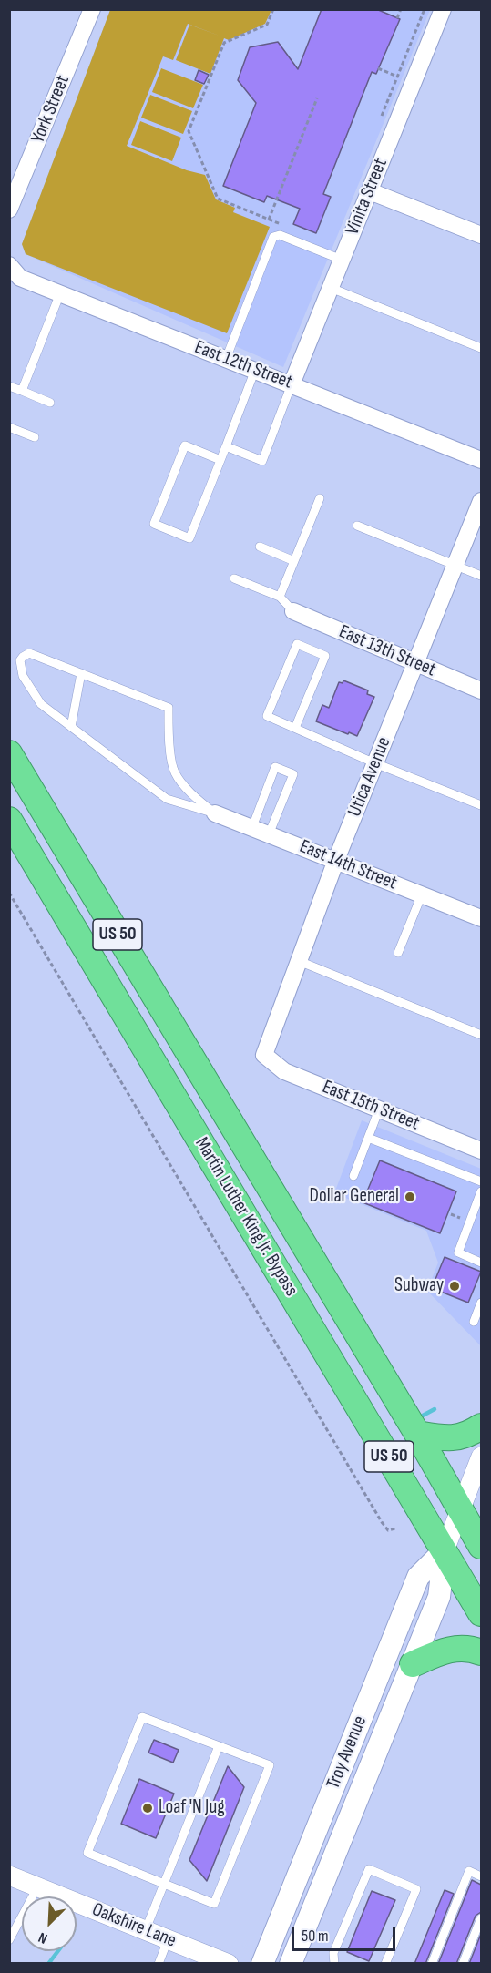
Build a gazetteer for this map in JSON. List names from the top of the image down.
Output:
{
  "streets": {
    "highway": ["US 50", "Martin Luther King Jr. Bypass"],
    "main road": ["Troy Avenue"],
    "street": [
      "York Street",
      "Vinita Street",
      "East 12th Street",
      "East 13th Street",
      "Utica Avenue",
      "East 14th Street",
      "East 15th Street",
      "Oakshire Lane"
    ]
  },
  "crossings": [
    ["Vinita Street", "East 12th Street"],
    ["East 13th Street", "Utica Avenue"],
    ["Utica Avenue", "East 14th Street"],
    ["Utica Avenue", "East 15th Street"],
    ["Martin Luther King Jr. Bypass", "Troy Avenue"]
  ],
  "places": ["Dollar General", "Subway", "Loaf 'N Jug"],
  "scale_bar": "50 m",
  "north": "bottom left"
}
